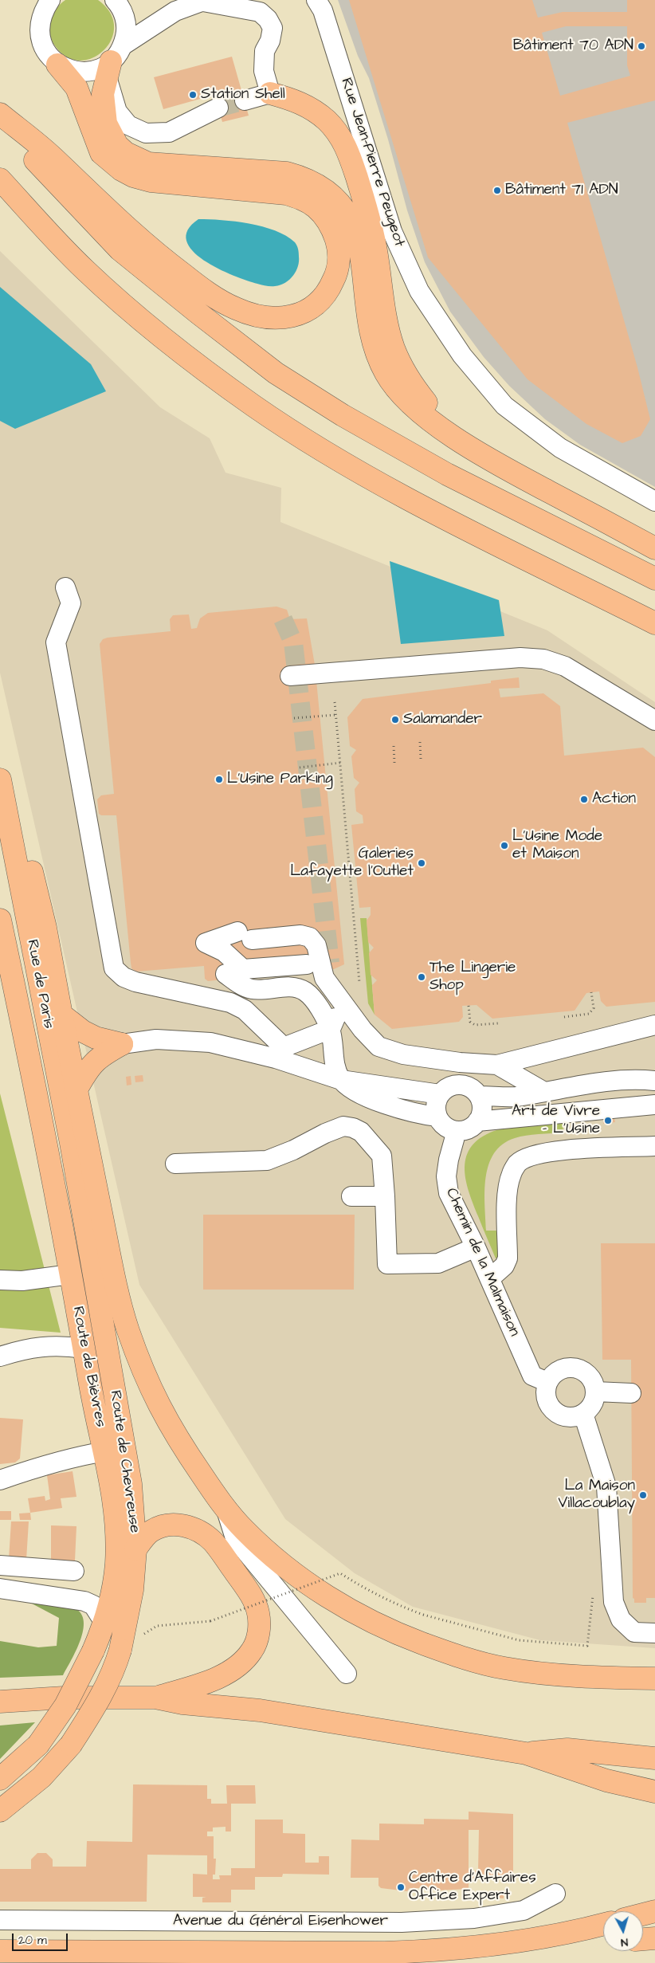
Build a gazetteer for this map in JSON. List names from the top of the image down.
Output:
{
  "streets": {
    "main road": ["Rue de Paris", "Route de Bièvres", "Route de Chevreuse"],
    "street": ["Rue Jean-Pierre Peugeot", "Chemin de la Malmaison", "Avenue du Général Eisenhower"]
  },
  "crossings": [
    ["Rue de Paris", "Route de Bièvres"],
    ["Rue de Paris", "Route de Chevreuse"]
  ],
  "places": [
    "Bâtiment 70 ADN",
    "Station Shell",
    "Bâtiment 71 ADN",
    "Salamander",
    "L'Usine Parking",
    "Action",
    "L'Usine Mode et Maison",
    "Galeries Lafayette l'Outlet",
    "The Lingerie Shop",
    "Art de Vivre - L'Usine",
    "La Maison Villacoublay",
    "Centre d’Affaires Office Expert"
  ],
  "scale_bar": "20 m",
  "north": "bottom"
}
